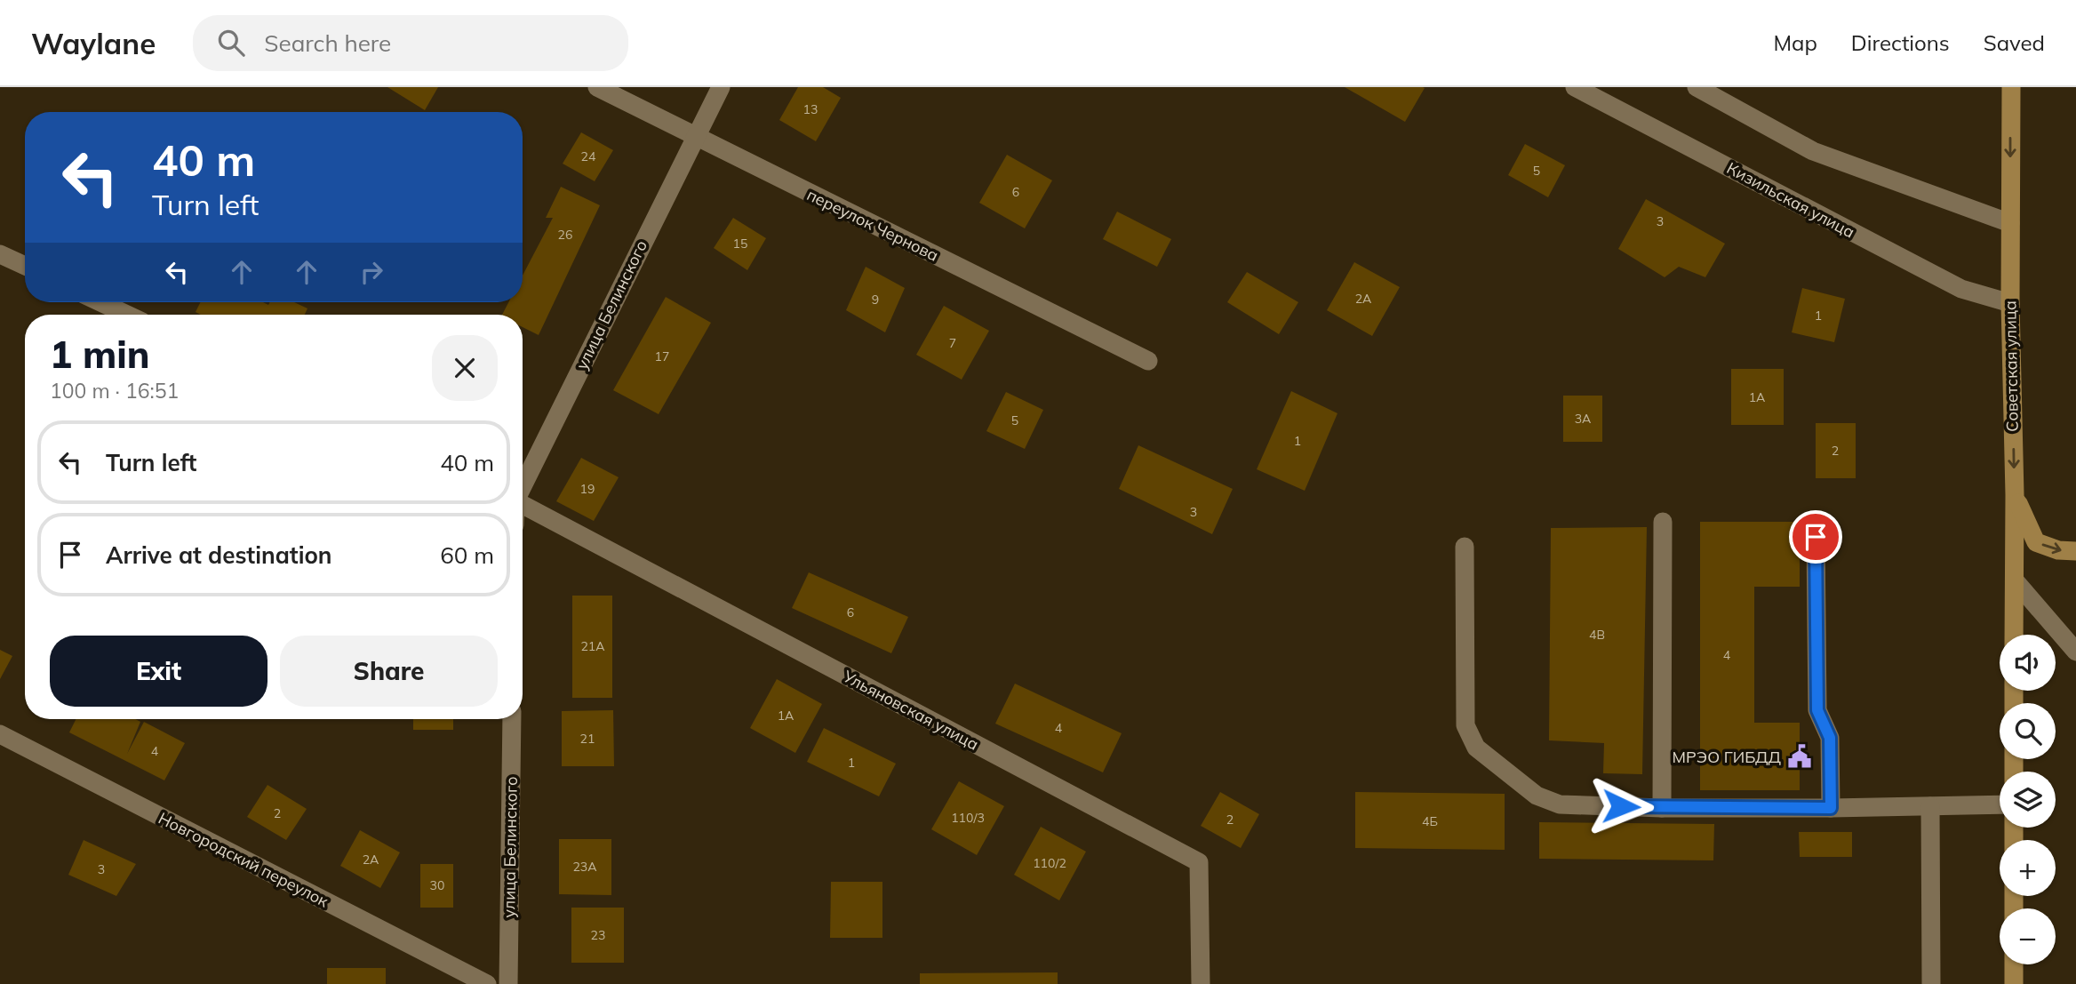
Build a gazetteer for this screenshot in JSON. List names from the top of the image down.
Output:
{
  "streets": {
    "main road": ["Советская улица"],
    "street": [
      "Кизильская улица",
      "переулок Чернова",
      "улица Белинского",
      "Ульяновская улица",
      "Новгородский переулок"
    ]
  },
  "crossings": [
    ["Кизильская улица", "Советская улица"],
    ["переулок Чернова", "улица Белинского"]
  ],
  "one_way": ["Советская улица"],
  "places": {
    "public building": ["МРЭО ГИБДД"]
  },
  "house_numbers": [
    "13",
    "24",
    "5",
    "6",
    "3",
    "26",
    "15",
    "2А",
    "9",
    "1",
    "7",
    "17",
    "1А",
    "3А",
    "5",
    "1",
    "2",
    "19",
    "3",
    "6",
    "4В",
    "21А",
    "4",
    "1А",
    "4",
    "21",
    "4",
    "1",
    "2",
    "110/3",
    "2",
    "4Б",
    "2А",
    "110/2",
    "23А",
    "3",
    "30",
    "23"
  ],
  "page": {
    "header": "Waylane",
    "search": "Search here",
    "nav": ["Map", "Directions", "Saved"],
    "turn": ["40 m", "Turn left"],
    "heading": ["1 min", "100 m · 16:51"],
    "list": [
      {
        "name": "Turn left",
        "value": "40 m"
      },
      {
        "name": "Arrive at destination",
        "value": "60 m"
      }
    ],
    "buttons": ["Exit", "Share"],
    "map_buttons": ["+", "−"]
  }
}
